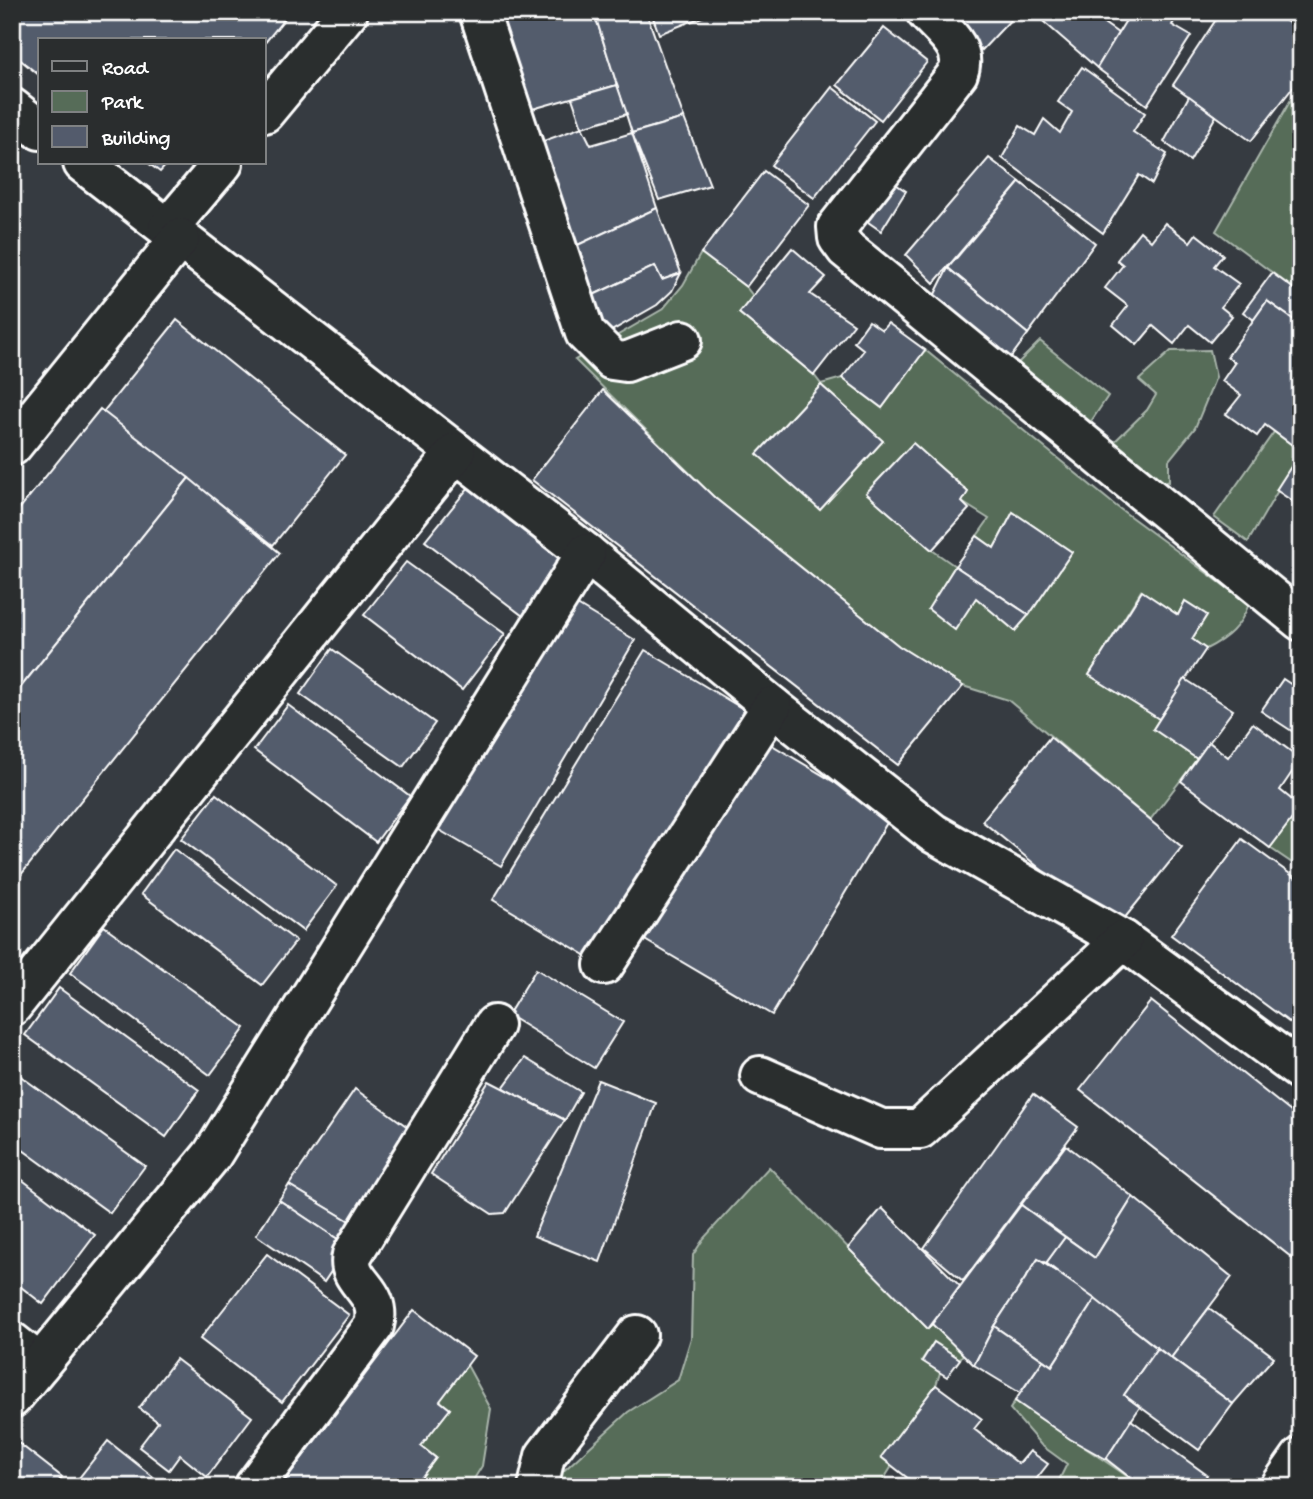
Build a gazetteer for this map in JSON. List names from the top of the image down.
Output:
{
  "legend": ["Road", "Park", "Building"]
}
